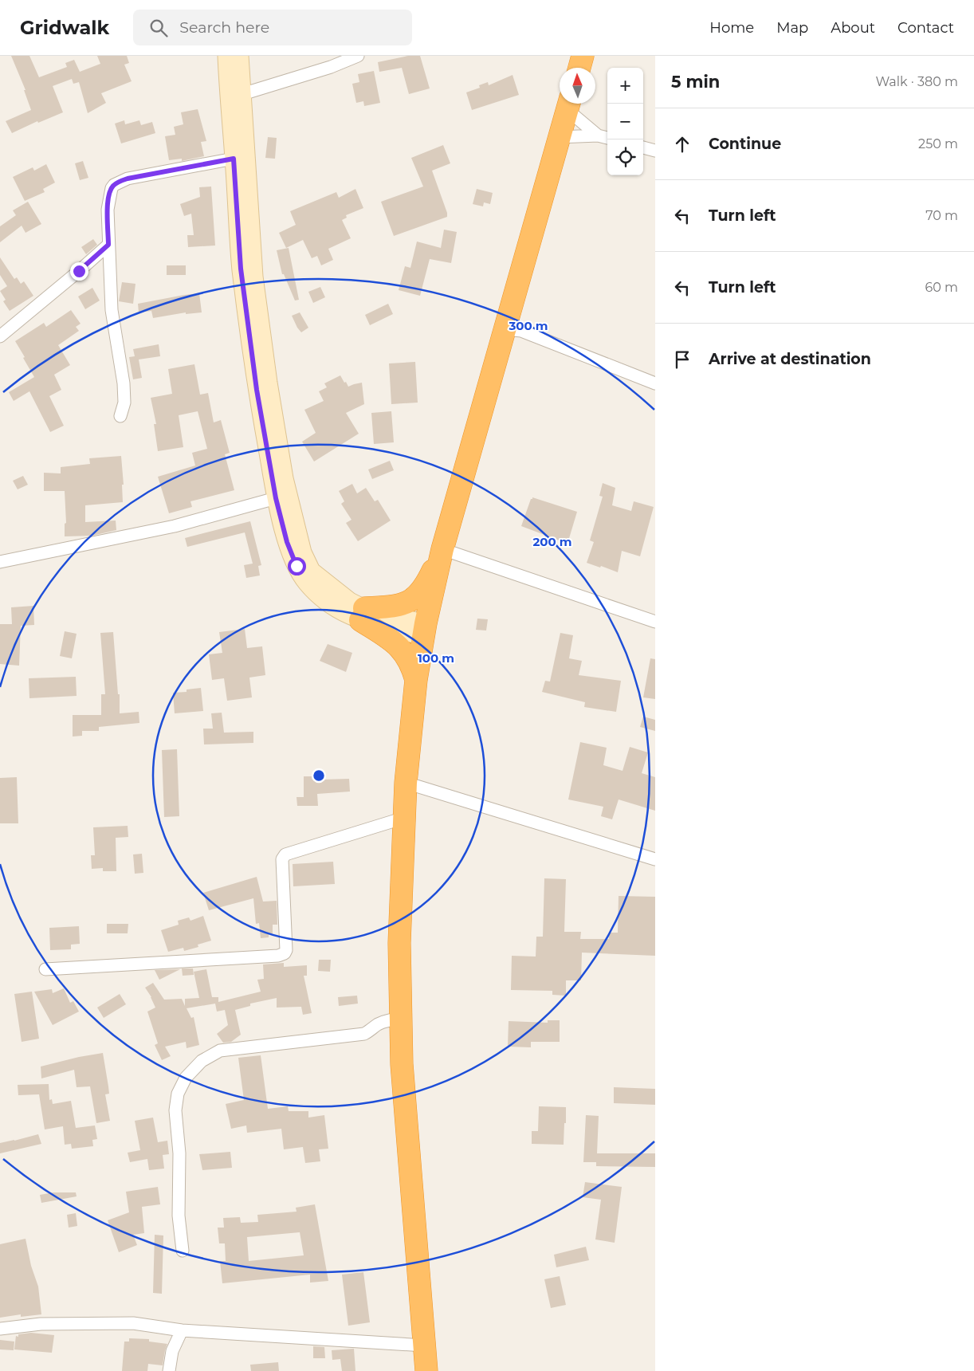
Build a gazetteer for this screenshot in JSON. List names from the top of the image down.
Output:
{
  "north": "top",
  "page": {
    "header": "Gridwalk",
    "search": "Search here",
    "nav": [
      "Home",
      "Map",
      "About",
      "Contact"
    ],
    "heading": ["5 min", "Walk · 380 m"],
    "map_buttons": ["+", "−"],
    "list": [
      ["Continue", "250 m"],
      ["Turn left", "70 m"],
      ["Turn left", "60 m"],
      "Arrive at destination"
    ]
  },
  "rings": ["300 m", "200 m", "100 m"]
}
